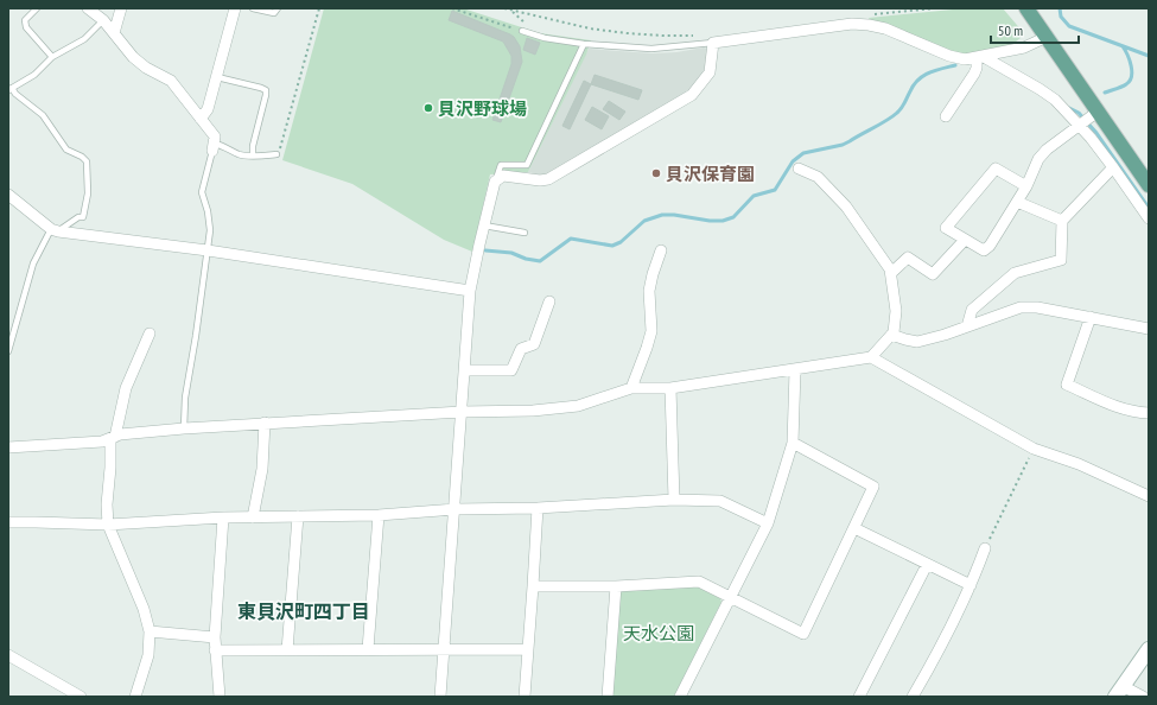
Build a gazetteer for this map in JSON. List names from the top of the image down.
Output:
{
  "districts": ["東貝沢町四丁目"],
  "parks": ["天水公園"],
  "places": ["貝沢野球場", "貝沢保育園"],
  "scale_bar": "50 m"
}
